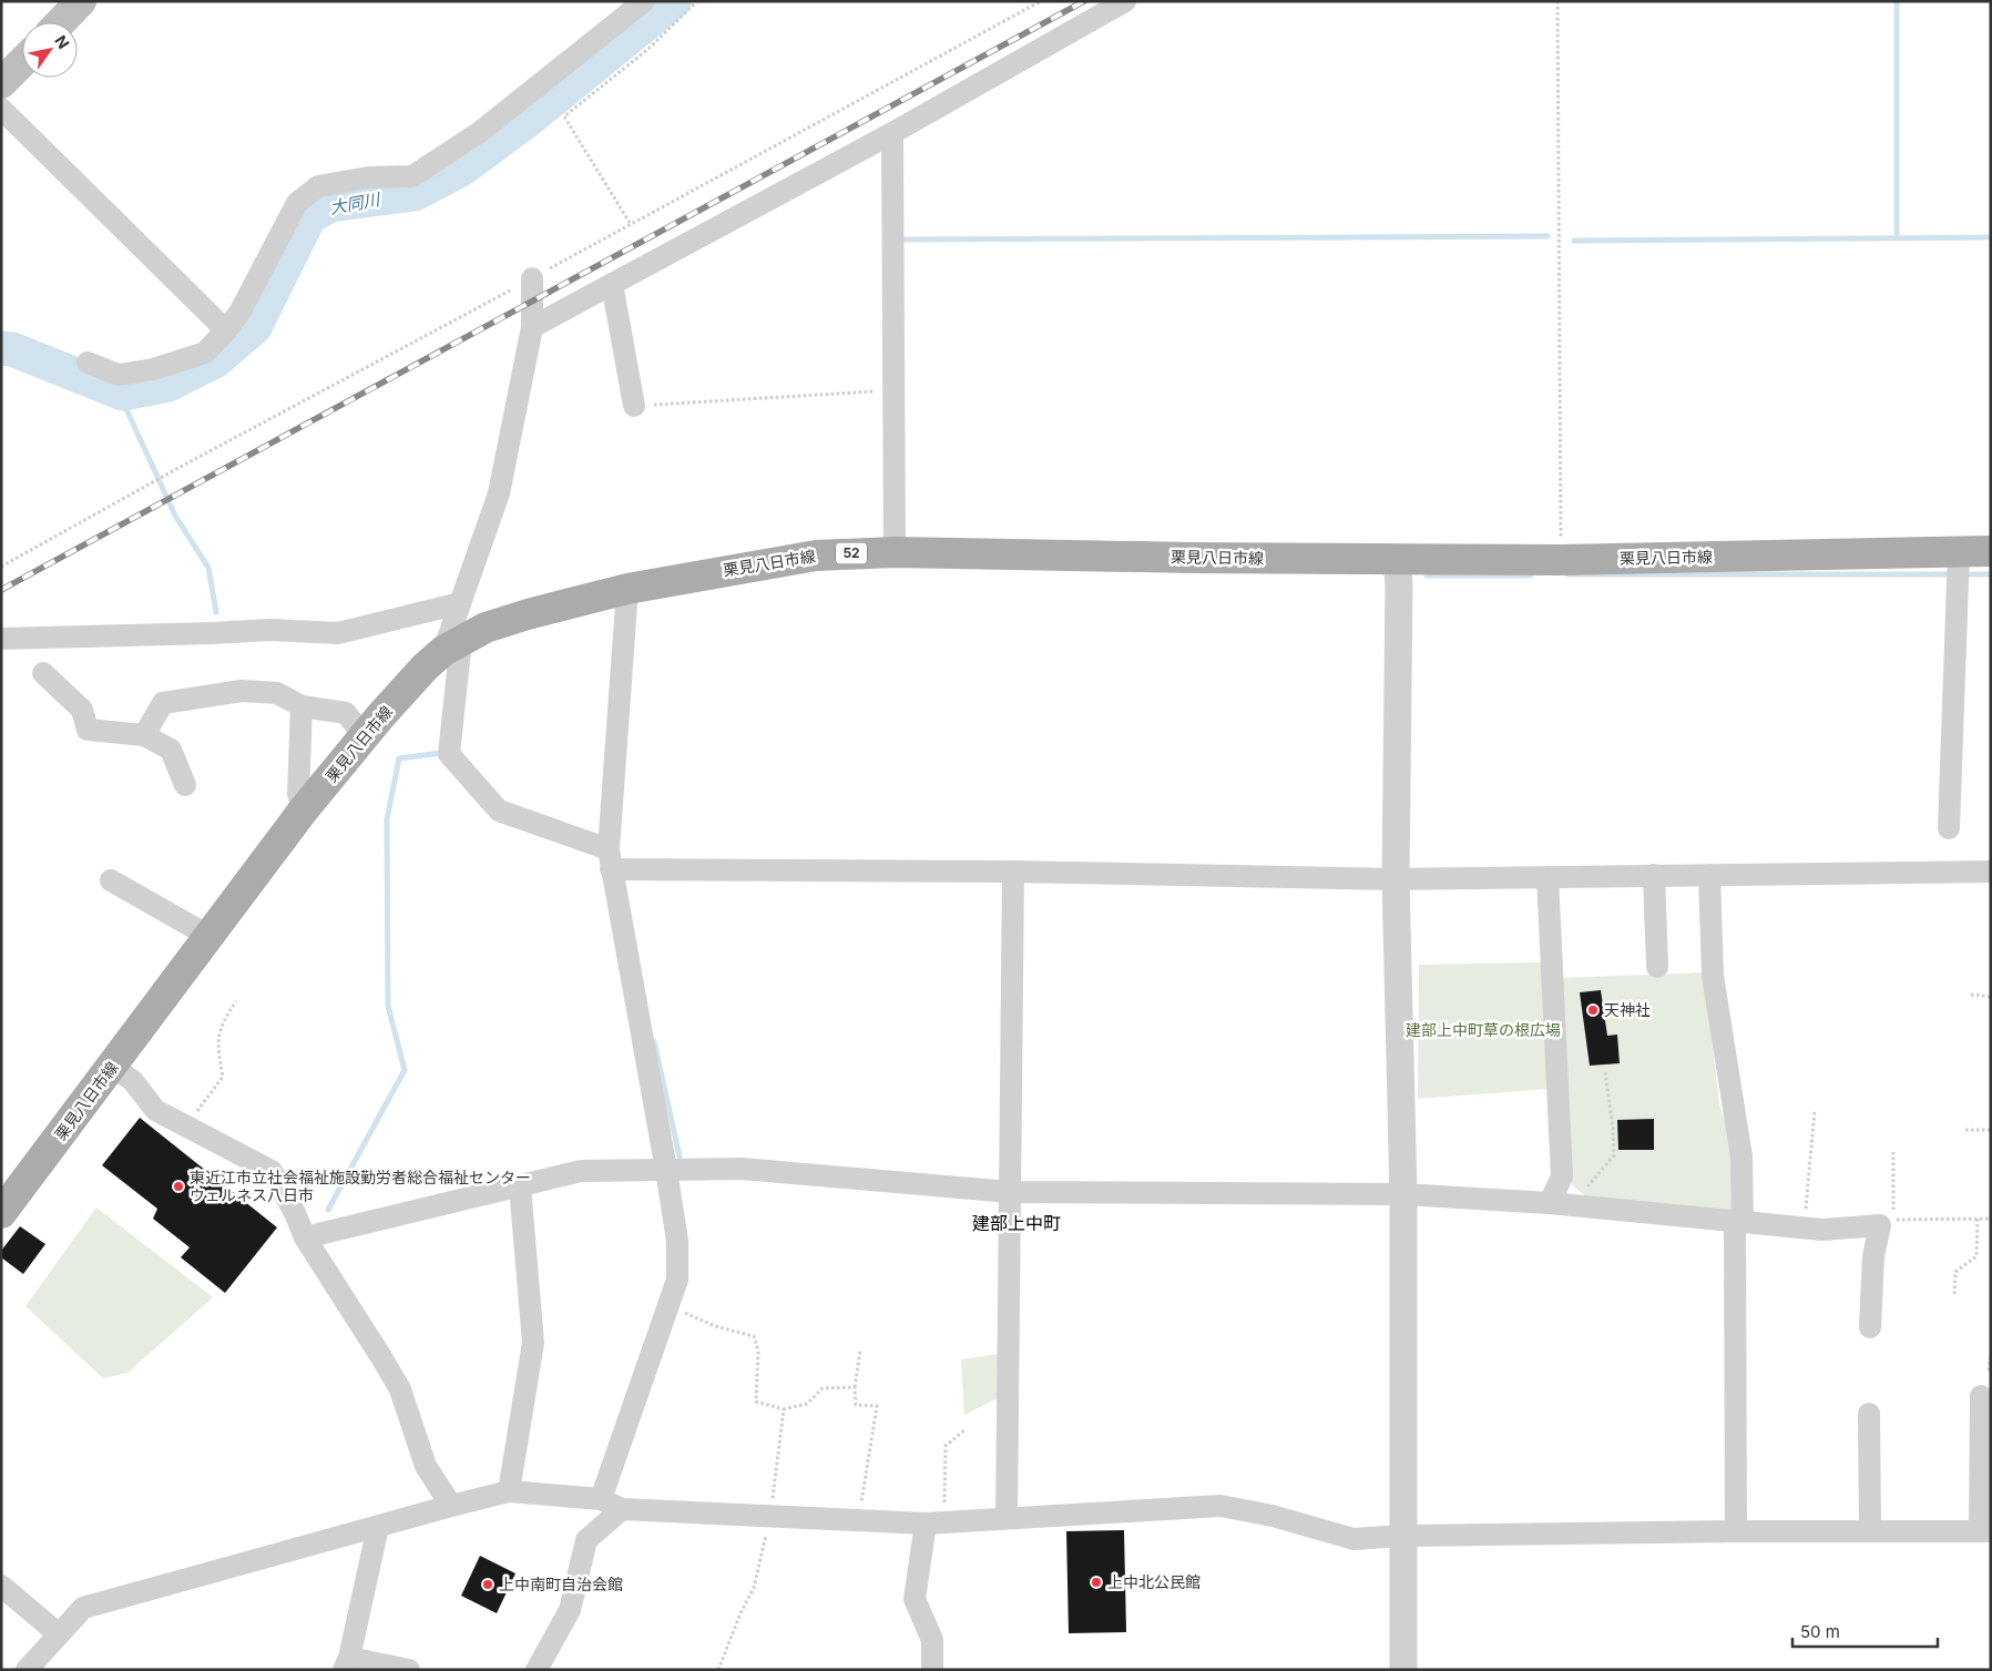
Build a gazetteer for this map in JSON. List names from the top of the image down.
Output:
{
  "streets": {
    "main road": ["52", "栗見八日市線"]
  },
  "districts": ["建部上中町"],
  "water": ["大同川"],
  "parks": ["建部上中町草の根広場"],
  "places": [
    "天神社",
    "東近江市立社会福祉施設勤労者総合福祉センター ウェルネス八日市",
    "上中北公民館",
    "上中南町自治会館"
  ],
  "scale_bar": "50 m",
  "north": "top right"
}
